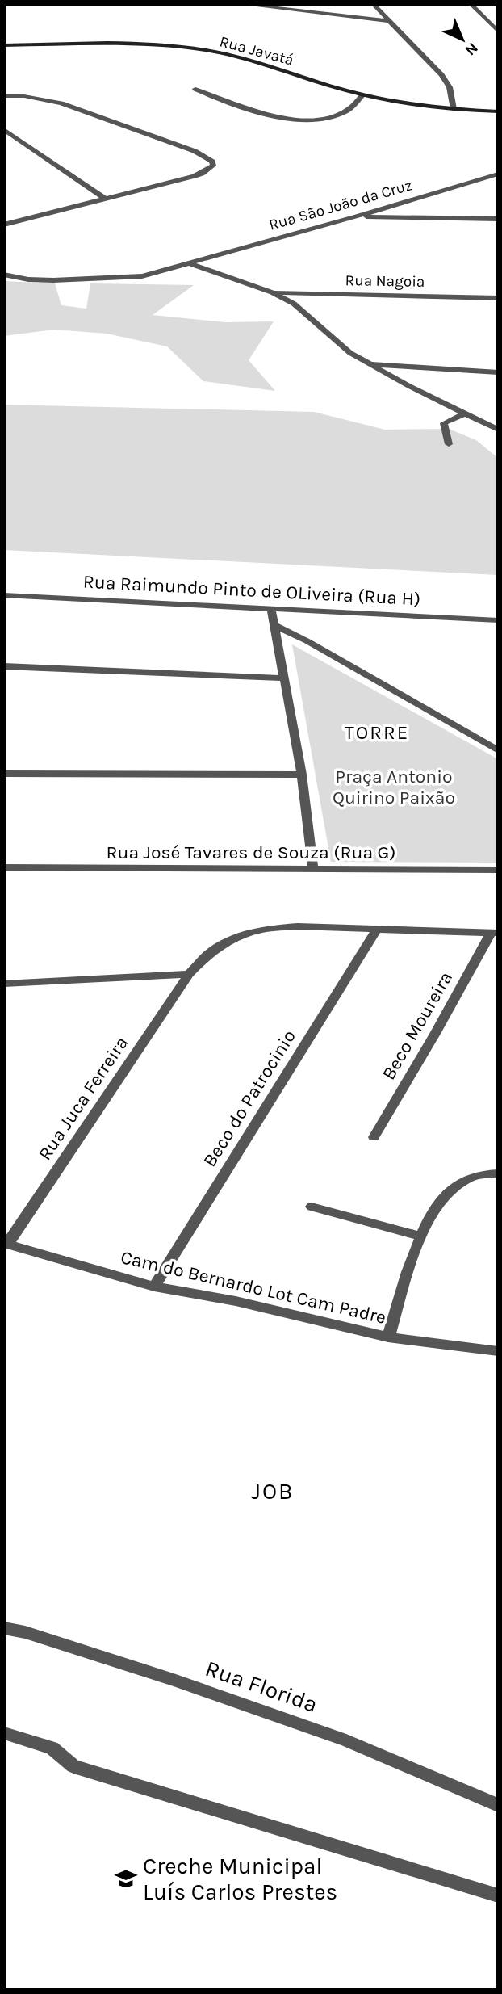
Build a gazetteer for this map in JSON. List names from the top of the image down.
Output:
{
  "streets": {
    "street": [
      "Rua Javatá",
      "Rua São João da Cruz",
      "Rua Nagoia",
      "Rua Raimundo Pinto de OLiveira (Rua H)",
      "Rua José Tavares de Souza (Rua G)",
      "Beco Moureira",
      "Rua Juca Ferreira",
      "Beco do Patrocinio",
      "Cam do Bernardo Lot Cam Padre",
      "Rua Florida"
    ]
  },
  "crossings": [
    ["Beco Moureira", "Rua Juca Ferreira"],
    ["Rua Juca Ferreira", "Beco do Patrocinio"],
    ["Rua Juca Ferreira", "Cam do Bernardo Lot Cam Padre"],
    ["Beco do Patrocinio", "Cam do Bernardo Lot Cam Padre"]
  ],
  "districts": ["TORRE", "JOB"],
  "parks": ["Praça Antonio Quirino Paixão"],
  "places": {
    "school or university": ["Creche Municipal Luís Carlos Prestes"]
  },
  "north": "bottom right"
}
